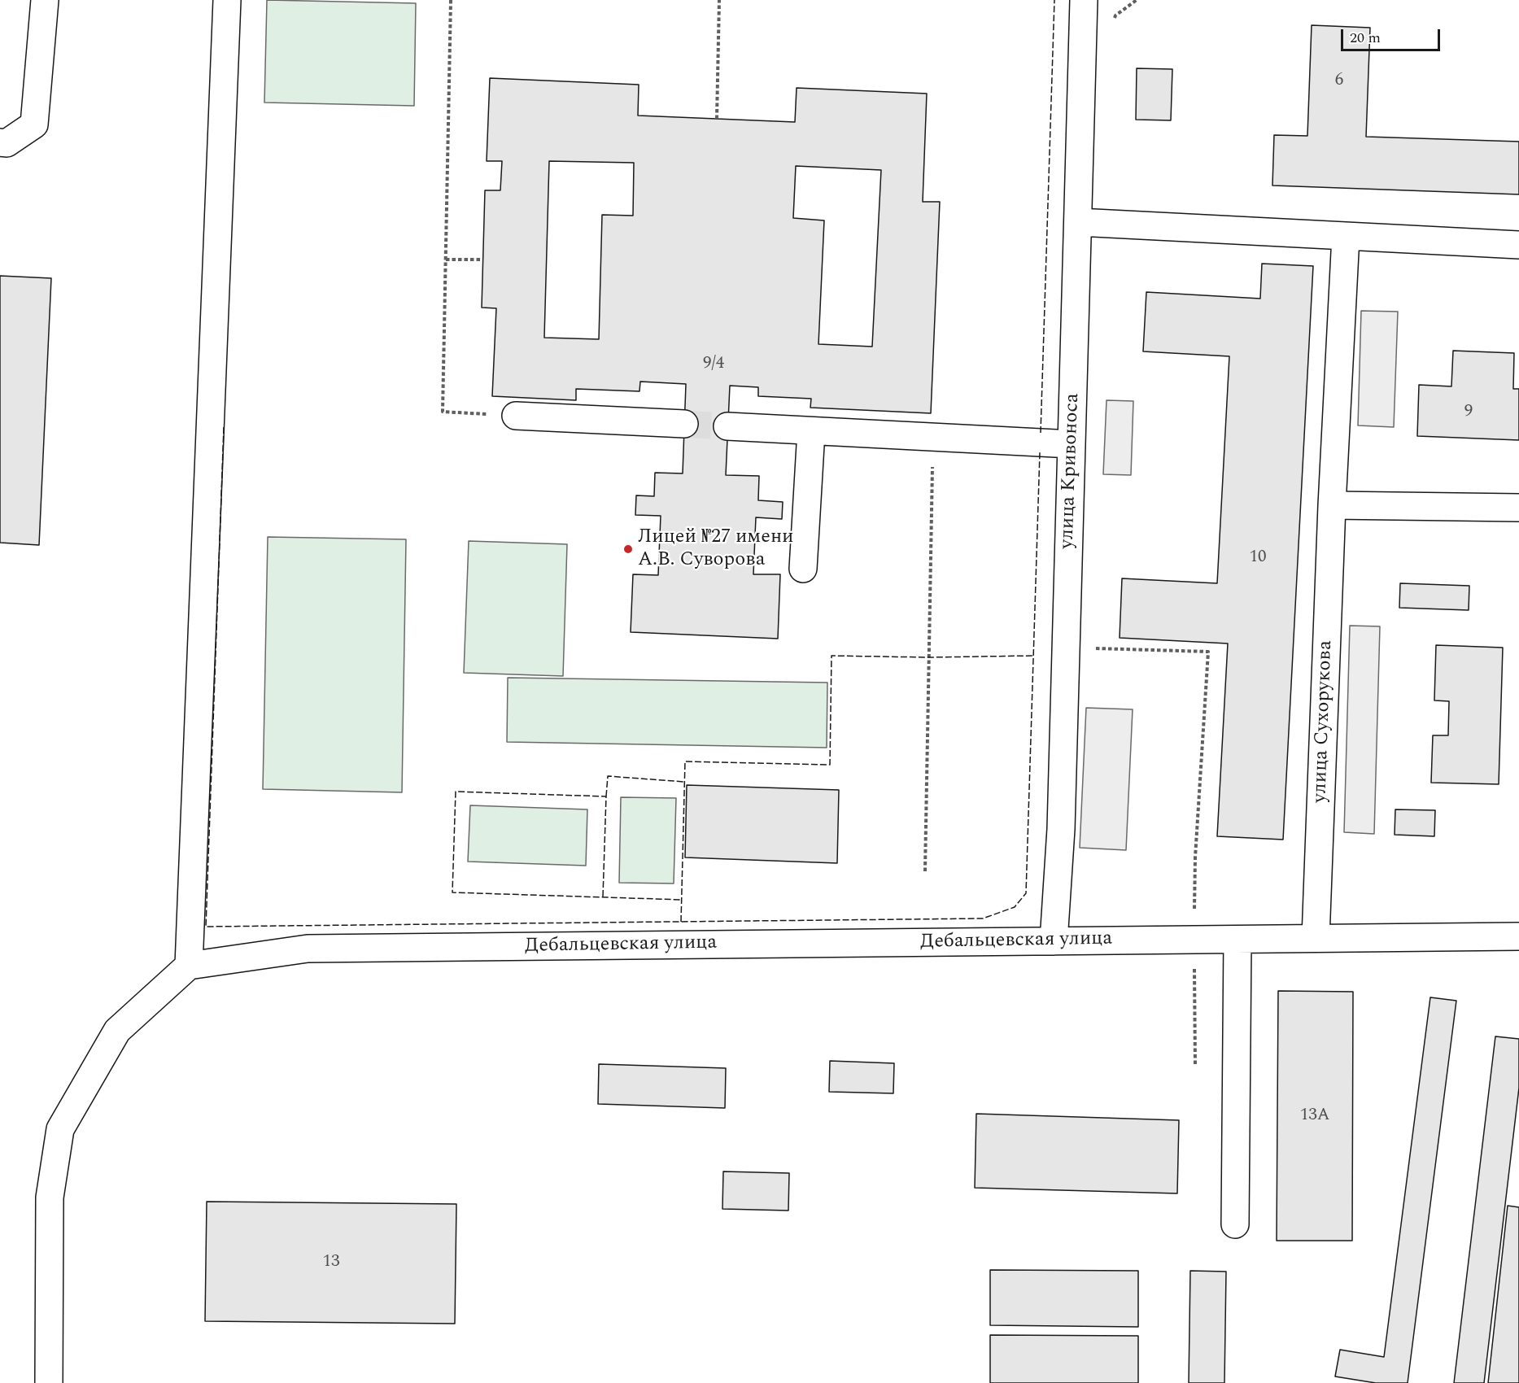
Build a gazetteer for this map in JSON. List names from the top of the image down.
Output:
{
  "streets": {
    "street": ["улица Кривоноса", "улица Сухорукова", "Дебальцевская улица"]
  },
  "crossings": [
    ["улица Кривоноса", "Дебальцевская улица"],
    ["улица Сухорукова", "Дебальцевская улица"]
  ],
  "places": ["Лицей №27 имени А.В. Суворова"],
  "house_numbers": [
    "6",
    "9/4",
    "9",
    "10",
    "13А",
    "13"
  ],
  "scale_bar": "20 m"
}
